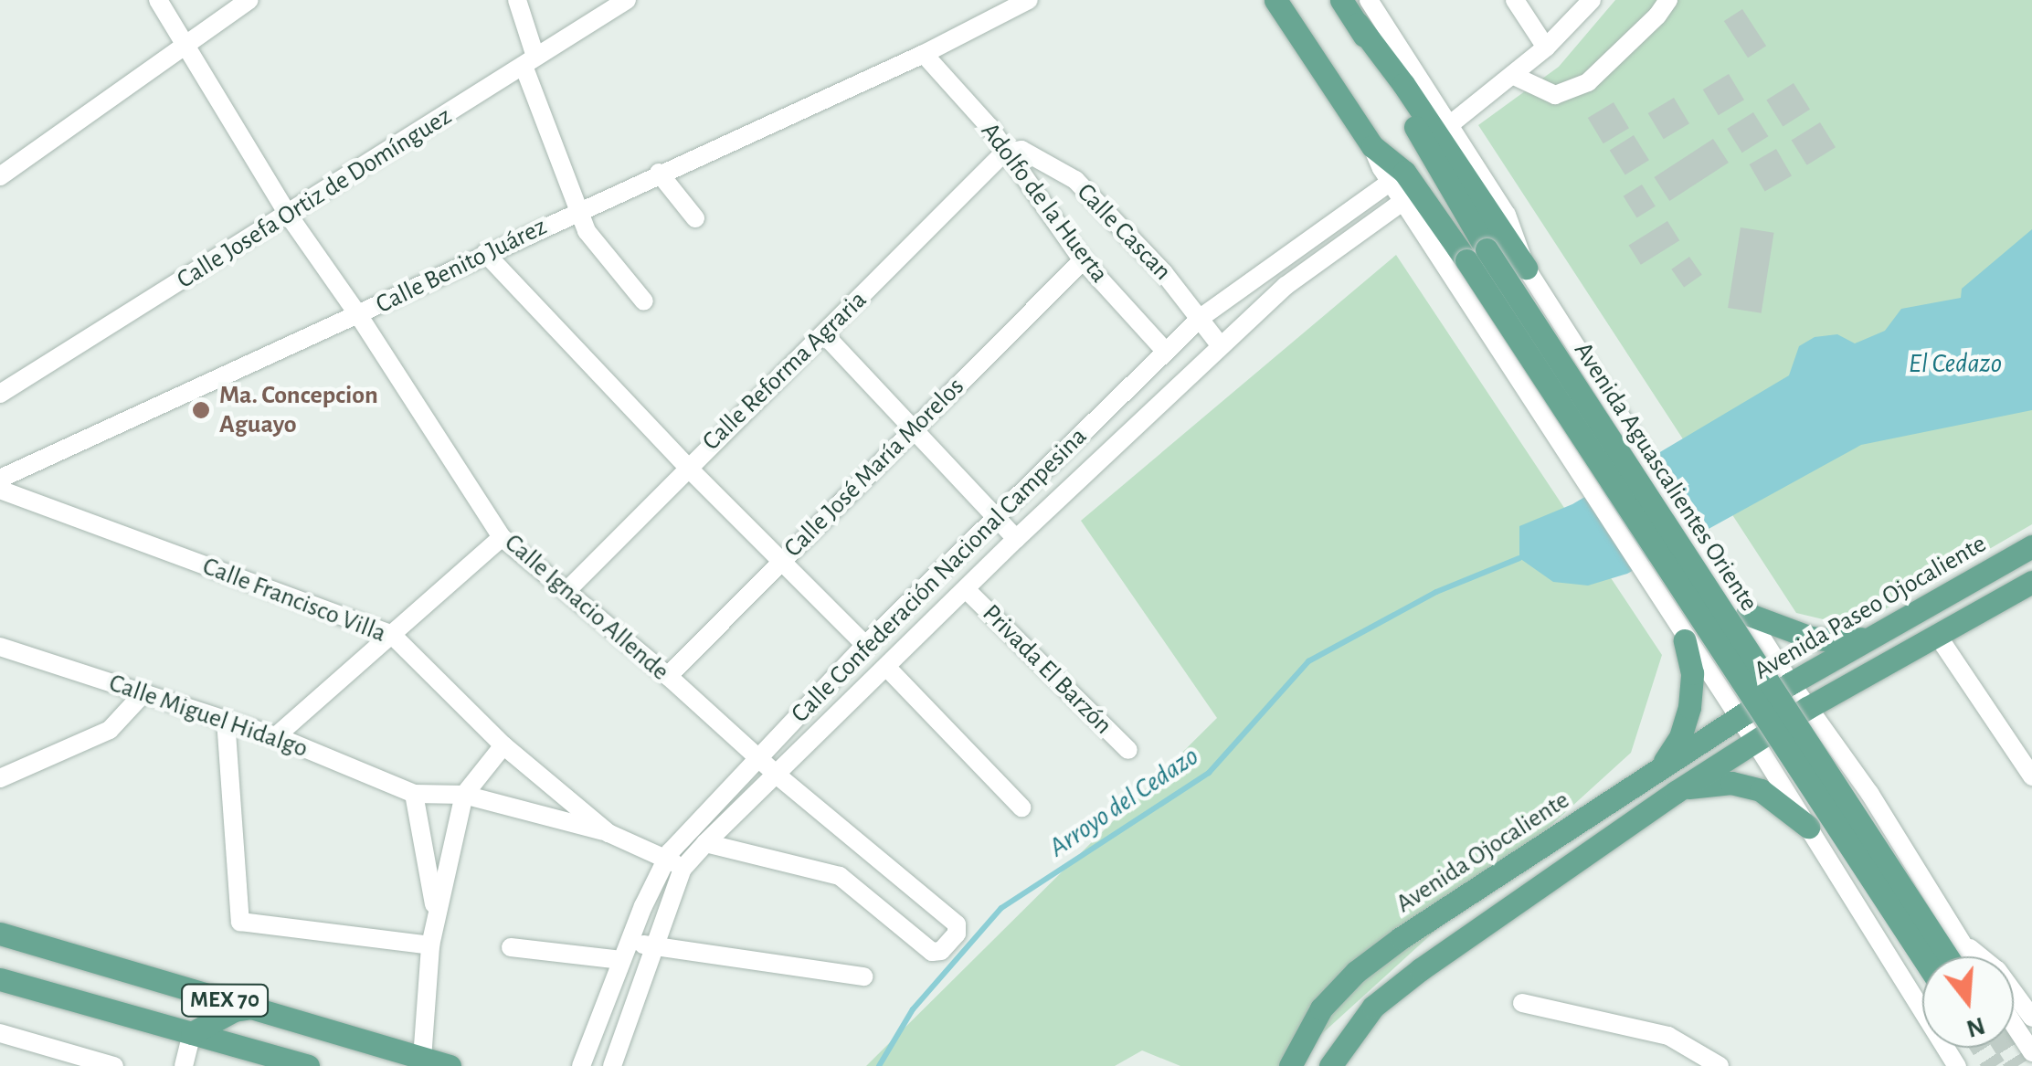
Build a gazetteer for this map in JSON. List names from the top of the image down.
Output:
{
  "streets": {
    "main road": [
      "Avenida Aguascalientes Oriente",
      "Avenida Paseo Ojocaliente",
      "Avenida Ojocaliente",
      "MEX 70"
    ],
    "street": [
      "Calle Josefa Ortiz de Domínguez",
      "Adolfo de la Huerta",
      "Calle Cascan",
      "Calle Benito Juárez",
      "Calle Reforma Agraria",
      "Calle José María Morelos",
      "Calle Confederación Nacional Campesina",
      "Calle Francisco Villa",
      "Calle Ignacio Allende",
      "Privada El Barzón",
      "Calle Miguel Hidalgo"
    ]
  },
  "crossings": [
    ["Calle Josefa Ortiz de Domínguez", "Calle Ignacio Allende"],
    ["Adolfo de la Huerta", "Calle Cascan"],
    ["Adolfo de la Huerta", "Calle Benito Juárez"],
    ["Adolfo de la Huerta", "Calle Reforma Agraria"],
    ["Adolfo de la Huerta", "Calle José María Morelos"],
    ["Adolfo de la Huerta", "Calle Confederación Nacional Campesina"],
    ["Calle Cascan", "Calle Reforma Agraria"],
    ["Calle Cascan", "Calle Confederación Nacional Campesina"],
    ["Calle Benito Juárez", "Calle Ignacio Allende"],
    ["Calle Reforma Agraria", "Calle Ignacio Allende"],
    ["Calle José María Morelos", "Calle Ignacio Allende"],
    ["Avenida Aguascalientes Oriente", "Calle Confederación Nacional Campesina"],
    ["Avenida Aguascalientes Oriente", "Avenida Paseo Ojocaliente"],
    ["Avenida Aguascalientes Oriente", "Avenida Ojocaliente"],
    ["Calle Confederación Nacional Campesina", "Calle Francisco Villa"],
    ["Calle Confederación Nacional Campesina", "Calle Ignacio Allende"],
    ["Calle Confederación Nacional Campesina", "Privada El Barzón"],
    ["Calle Francisco Villa", "Calle Miguel Hidalgo"],
    ["Avenida Paseo Ojocaliente", "Avenida Ojocaliente"]
  ],
  "water": ["El Cedazo", "Arroyo del Cedazo"],
  "places": ["Ma. Concepcion Aguayo"],
  "north": "bottom"
}
